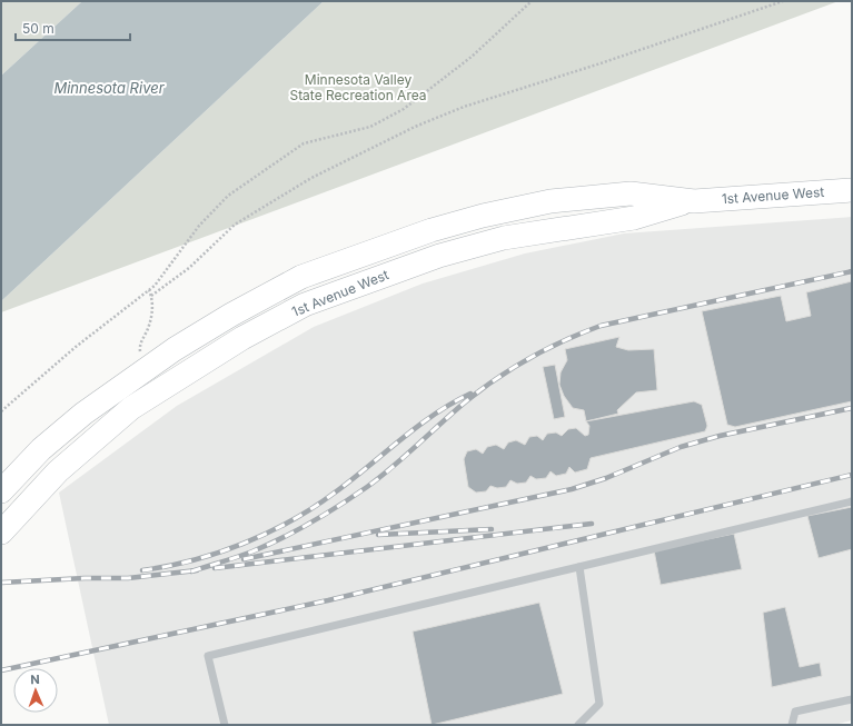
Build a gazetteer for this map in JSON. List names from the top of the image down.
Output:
{
  "streets": {
    "main road": ["1st Avenue West"]
  },
  "water": ["Minnesota River"],
  "parks": ["Minnesota Valley State Recreation Area"],
  "scale_bar": "50 m",
  "north": "top"
}
